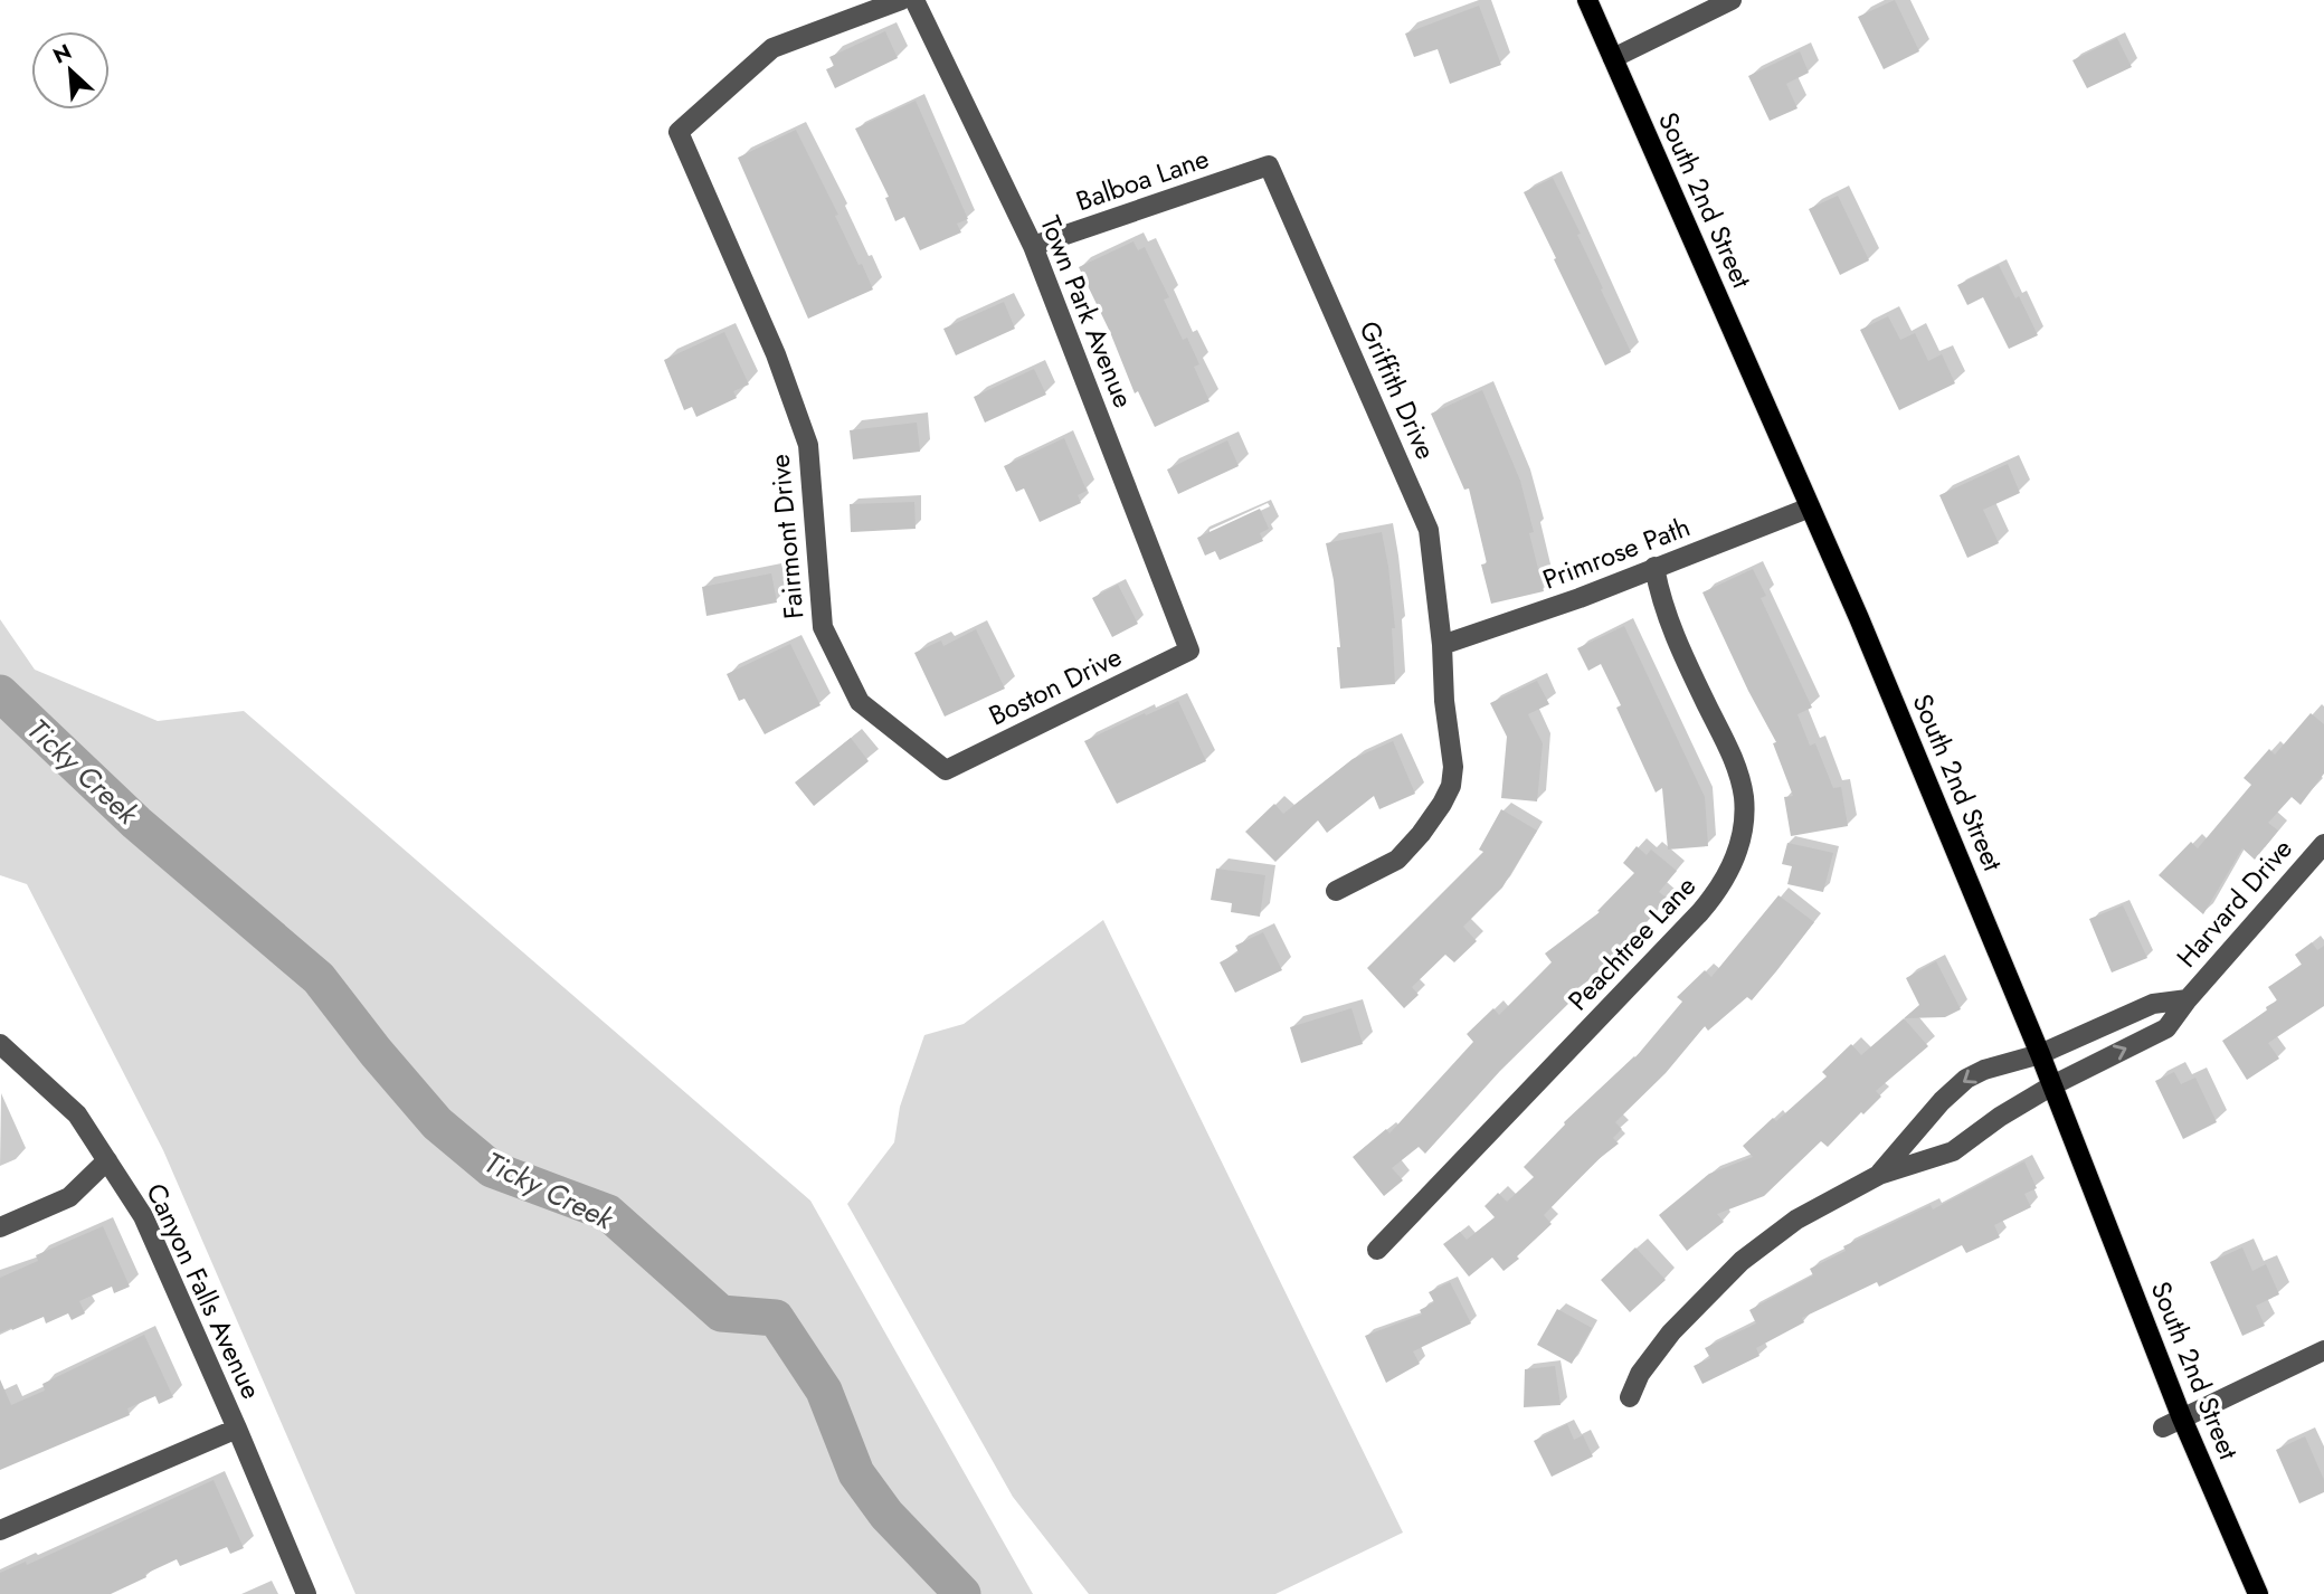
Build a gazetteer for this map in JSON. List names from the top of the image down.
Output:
{
  "streets": {
    "main road": ["South 2nd Street"],
    "street": [
      "Balboa Lane",
      "Town Park Avenue",
      "Griffith Drive",
      "Fairmont Drive",
      "Primrose Path",
      "Boston Drive",
      "Harvard Drive",
      "Peachtree Lane",
      "Canyon Falls Avenue"
    ]
  },
  "crossings": [
    ["Balboa Lane", "Town Park Avenue"],
    ["Balboa Lane", "Griffith Drive"],
    ["South 2nd Street", "Primrose Path"],
    ["South 2nd Street", "Harvard Drive"],
    ["Town Park Avenue", "Boston Drive"],
    ["Griffith Drive", "Primrose Path"],
    ["Fairmont Drive", "Boston Drive"],
    ["Primrose Path", "Peachtree Lane"]
  ],
  "water": ["Ticky Creek"],
  "north": "top left"
}
